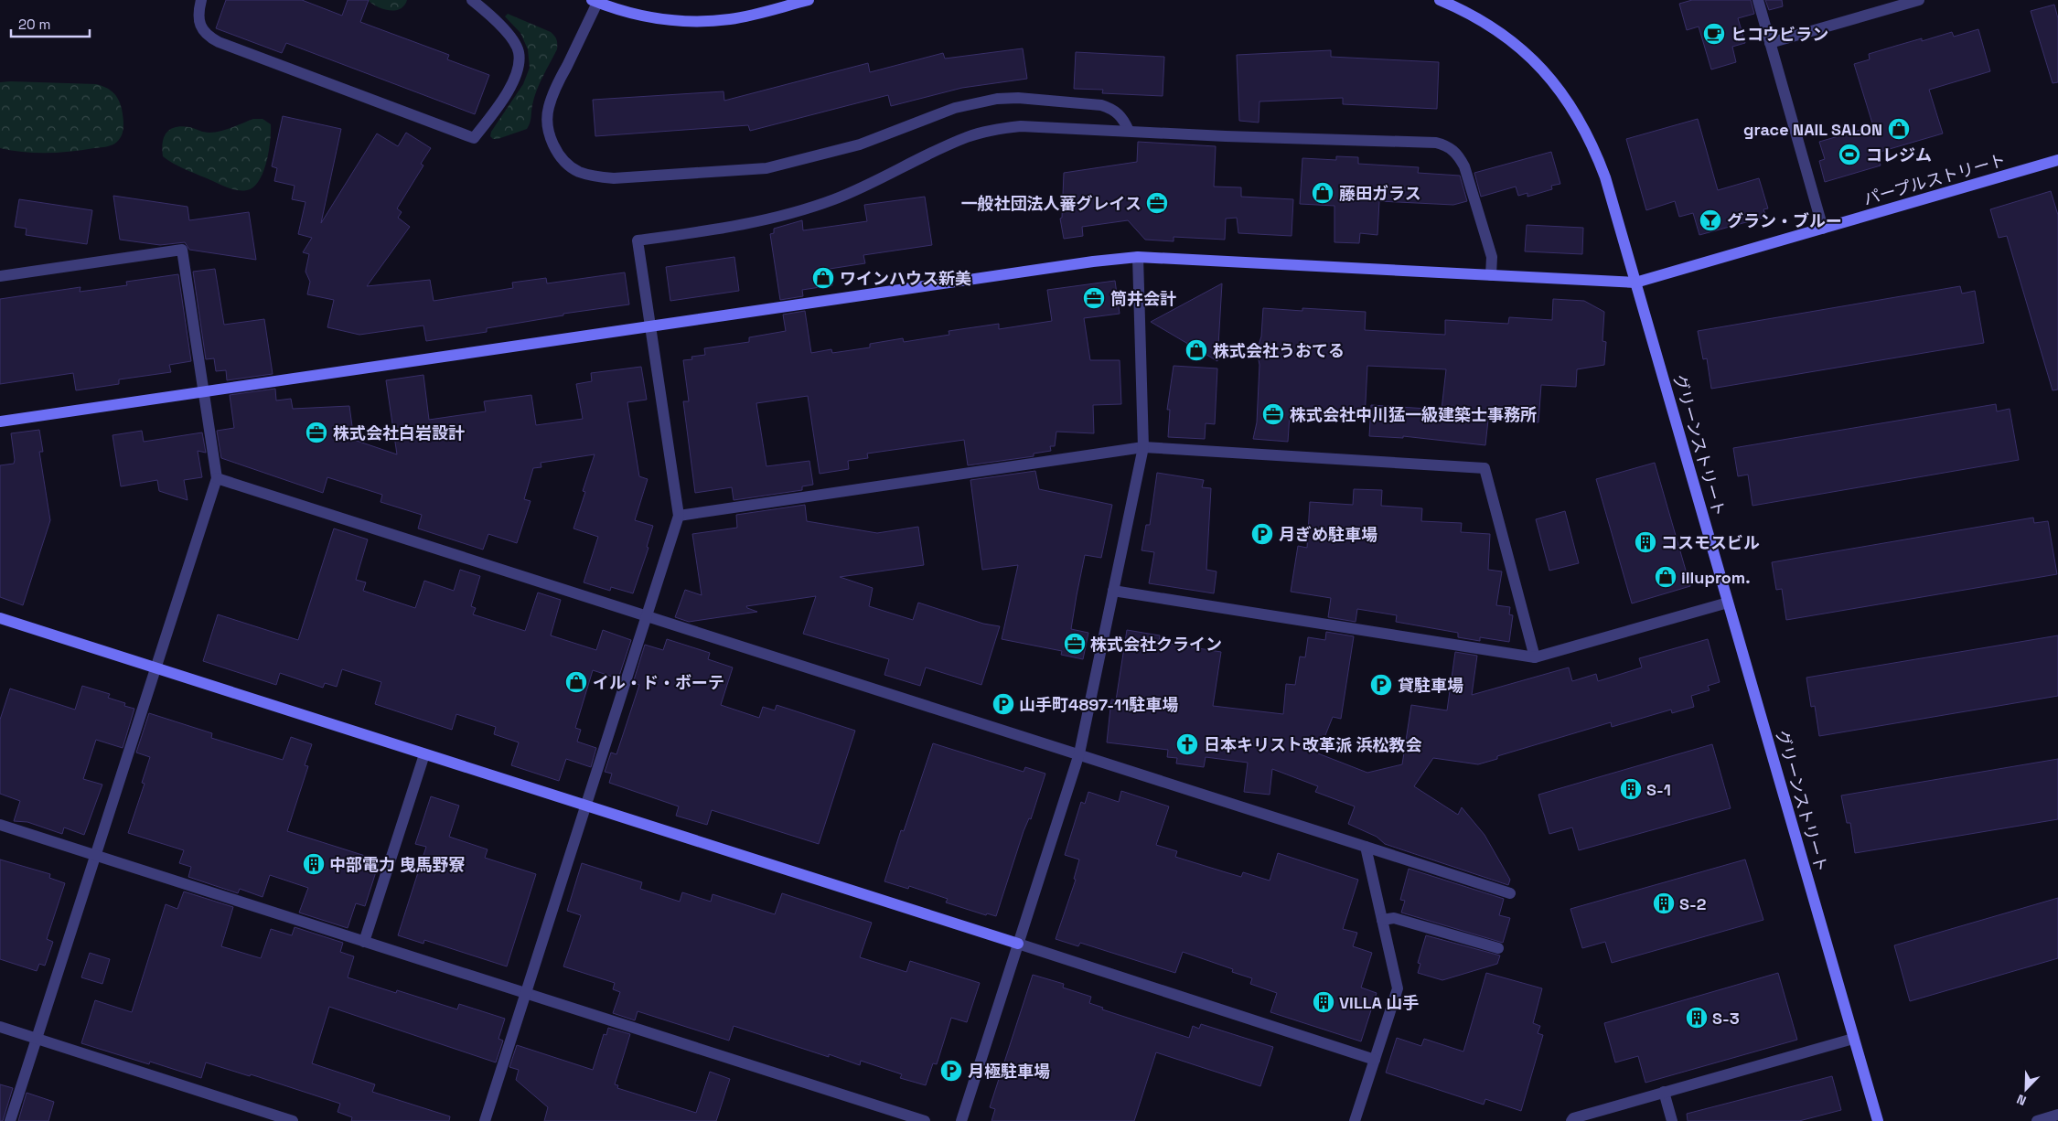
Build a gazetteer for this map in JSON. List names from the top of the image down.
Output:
{
  "streets": {
    "street": ["パープルストリート", "グリーンストリート"]
  },
  "crossings": [
    ["パープルストリート", "グリーンストリート"]
  ],
  "places": {
    "cafe": ["ヒコウビラン"],
    "shop": [
      "grace NAIL SALON",
      "藤田ガラス",
      "ワインハウス新美",
      "株式会社うおてる",
      "illuprom.",
      "イル・ド・ボーテ"
    ],
    "sports": ["コレジム"],
    "office": [
      "一般社団法人蕃グレイス",
      "筒井会計",
      "株式会社中川猛一級建築士事務所",
      "株式会社白岩設計",
      "株式会社クライン"
    ],
    "bar": ["グラン・ブルー"],
    "parking": [
      "月ぎめ駐車場",
      "貸駐車場",
      "山手町4897-11駐車場",
      "月極駐車場"
    ],
    "building": [
      "コスモスビル",
      "S-1",
      "中部電力 曳馬野寮",
      "S-2",
      "VILLA 山手",
      "S-3"
    ],
    "church": ["日本キリスト改革派 浜松教会"]
  },
  "scale_bar": "20 m",
  "north": "bottom left"
}
